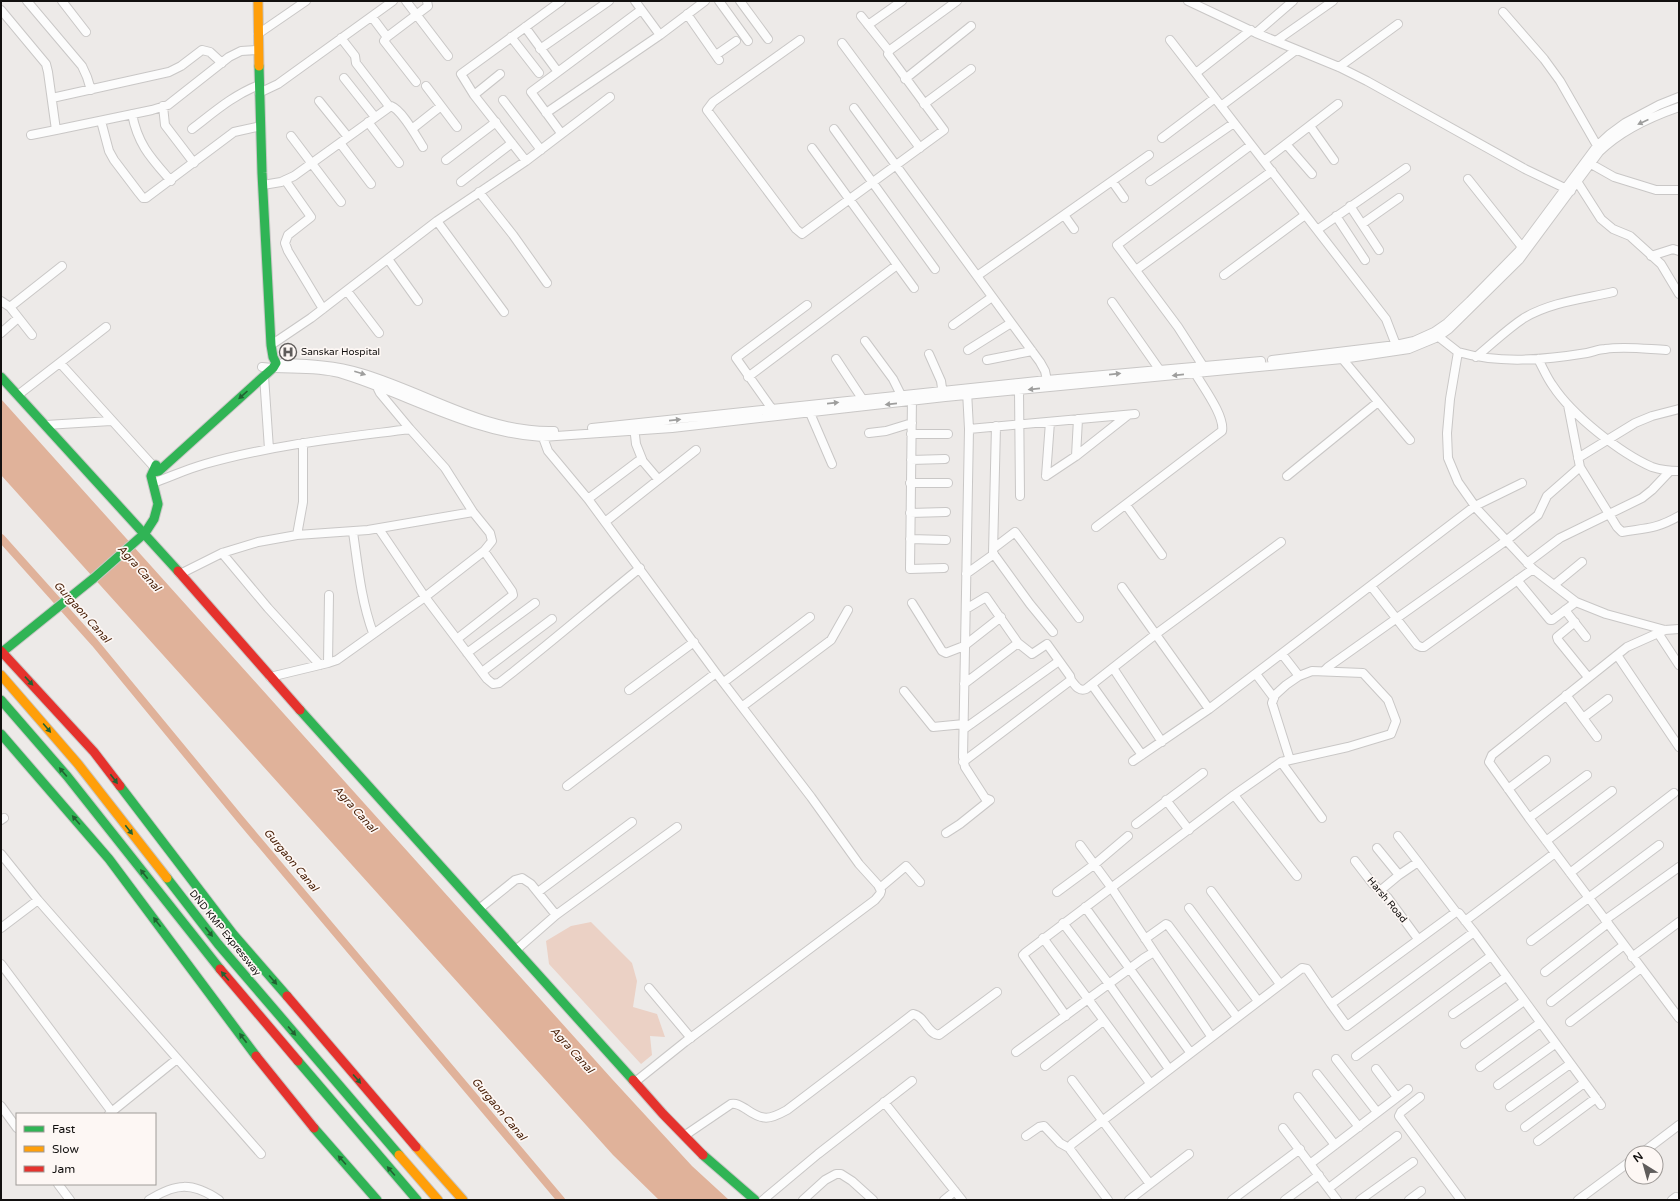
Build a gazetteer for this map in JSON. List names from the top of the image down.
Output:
{
  "streets": {
    "main road": ["DND KMP Expressway"],
    "street": ["Harsh Road"]
  },
  "water": ["Agra Canal", "Gurgaon Canal"],
  "places": {
    "hospital": ["Sanskar Hospital"]
  },
  "legend": ["Fast", "Slow", "Jam"],
  "north": "top left"
}
